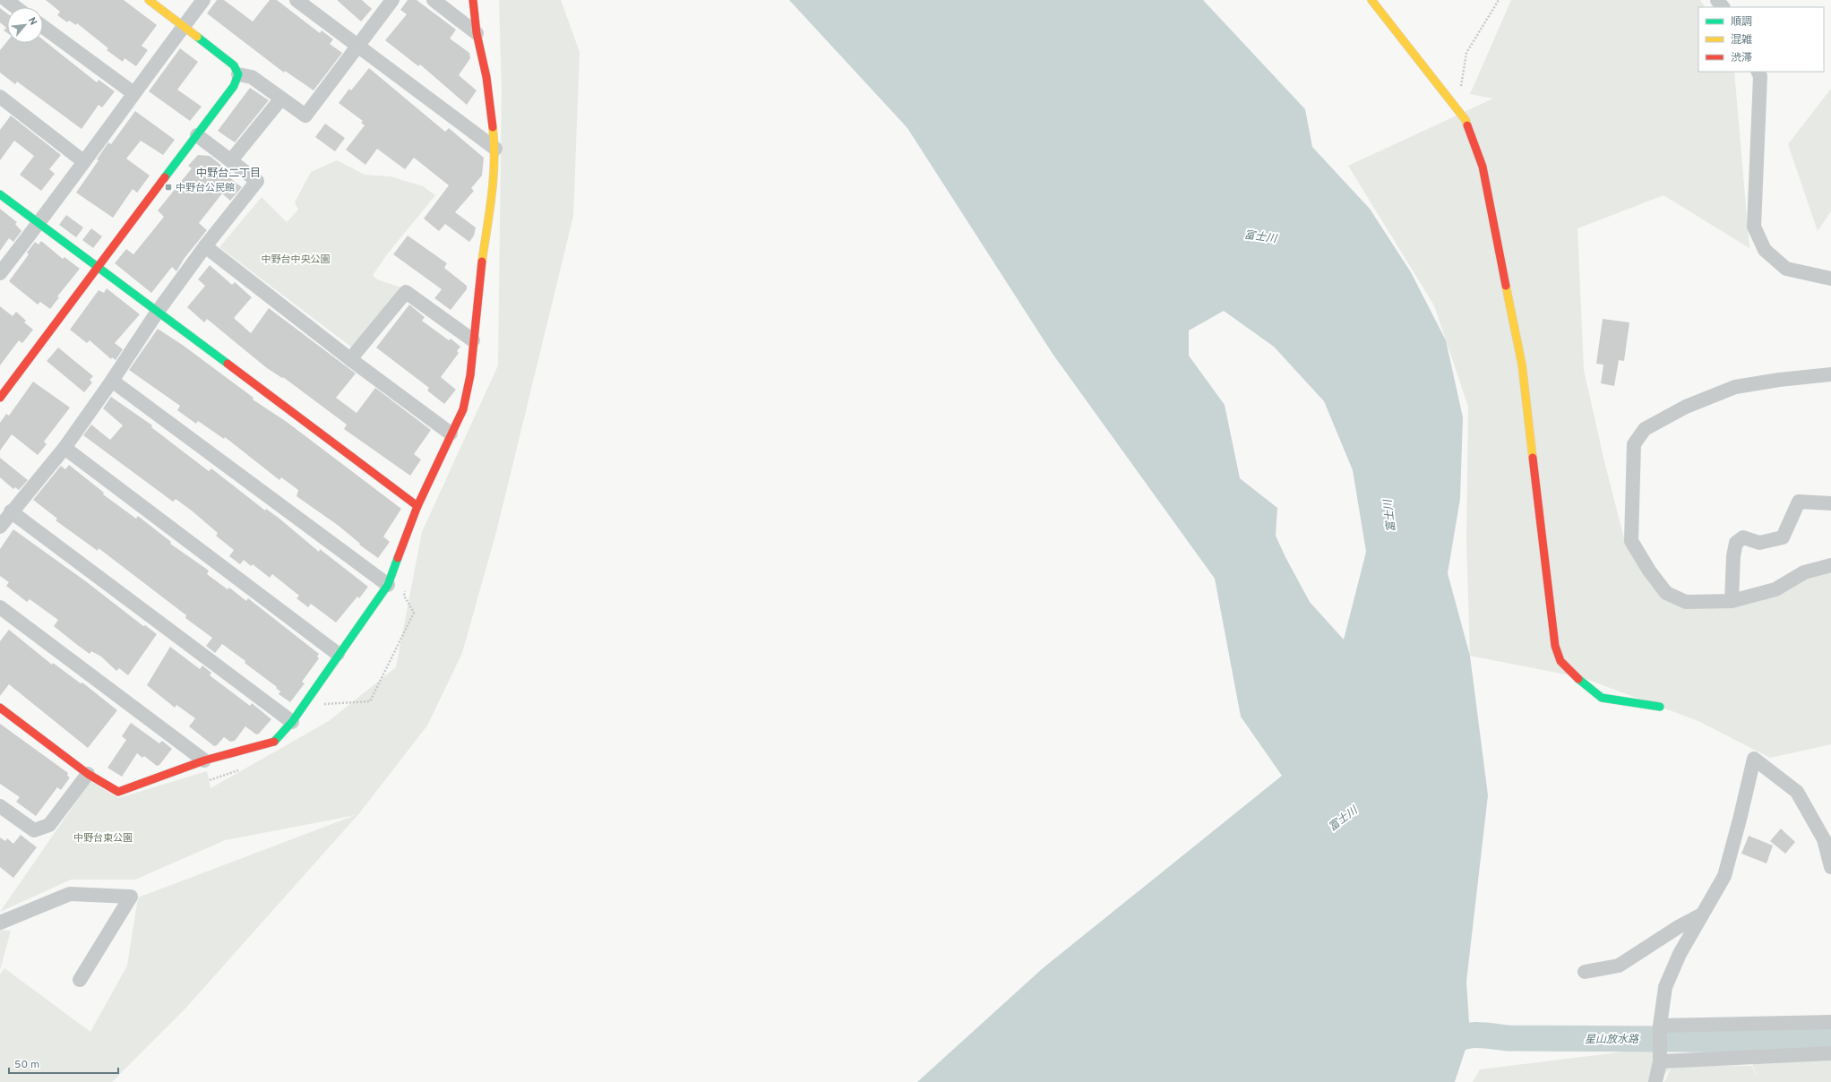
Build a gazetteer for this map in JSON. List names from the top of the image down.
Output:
{
  "districts": ["中野台二丁目"],
  "water": ["富士川", "星山放水路"],
  "parks": ["中野台中央公園", "中野台東公園"],
  "places": {
    "transit": ["中野台公民館"]
  },
  "legend": ["順調", "混雑", "渋滞"],
  "scale_bar": "50 m",
  "north": "top right"
}
